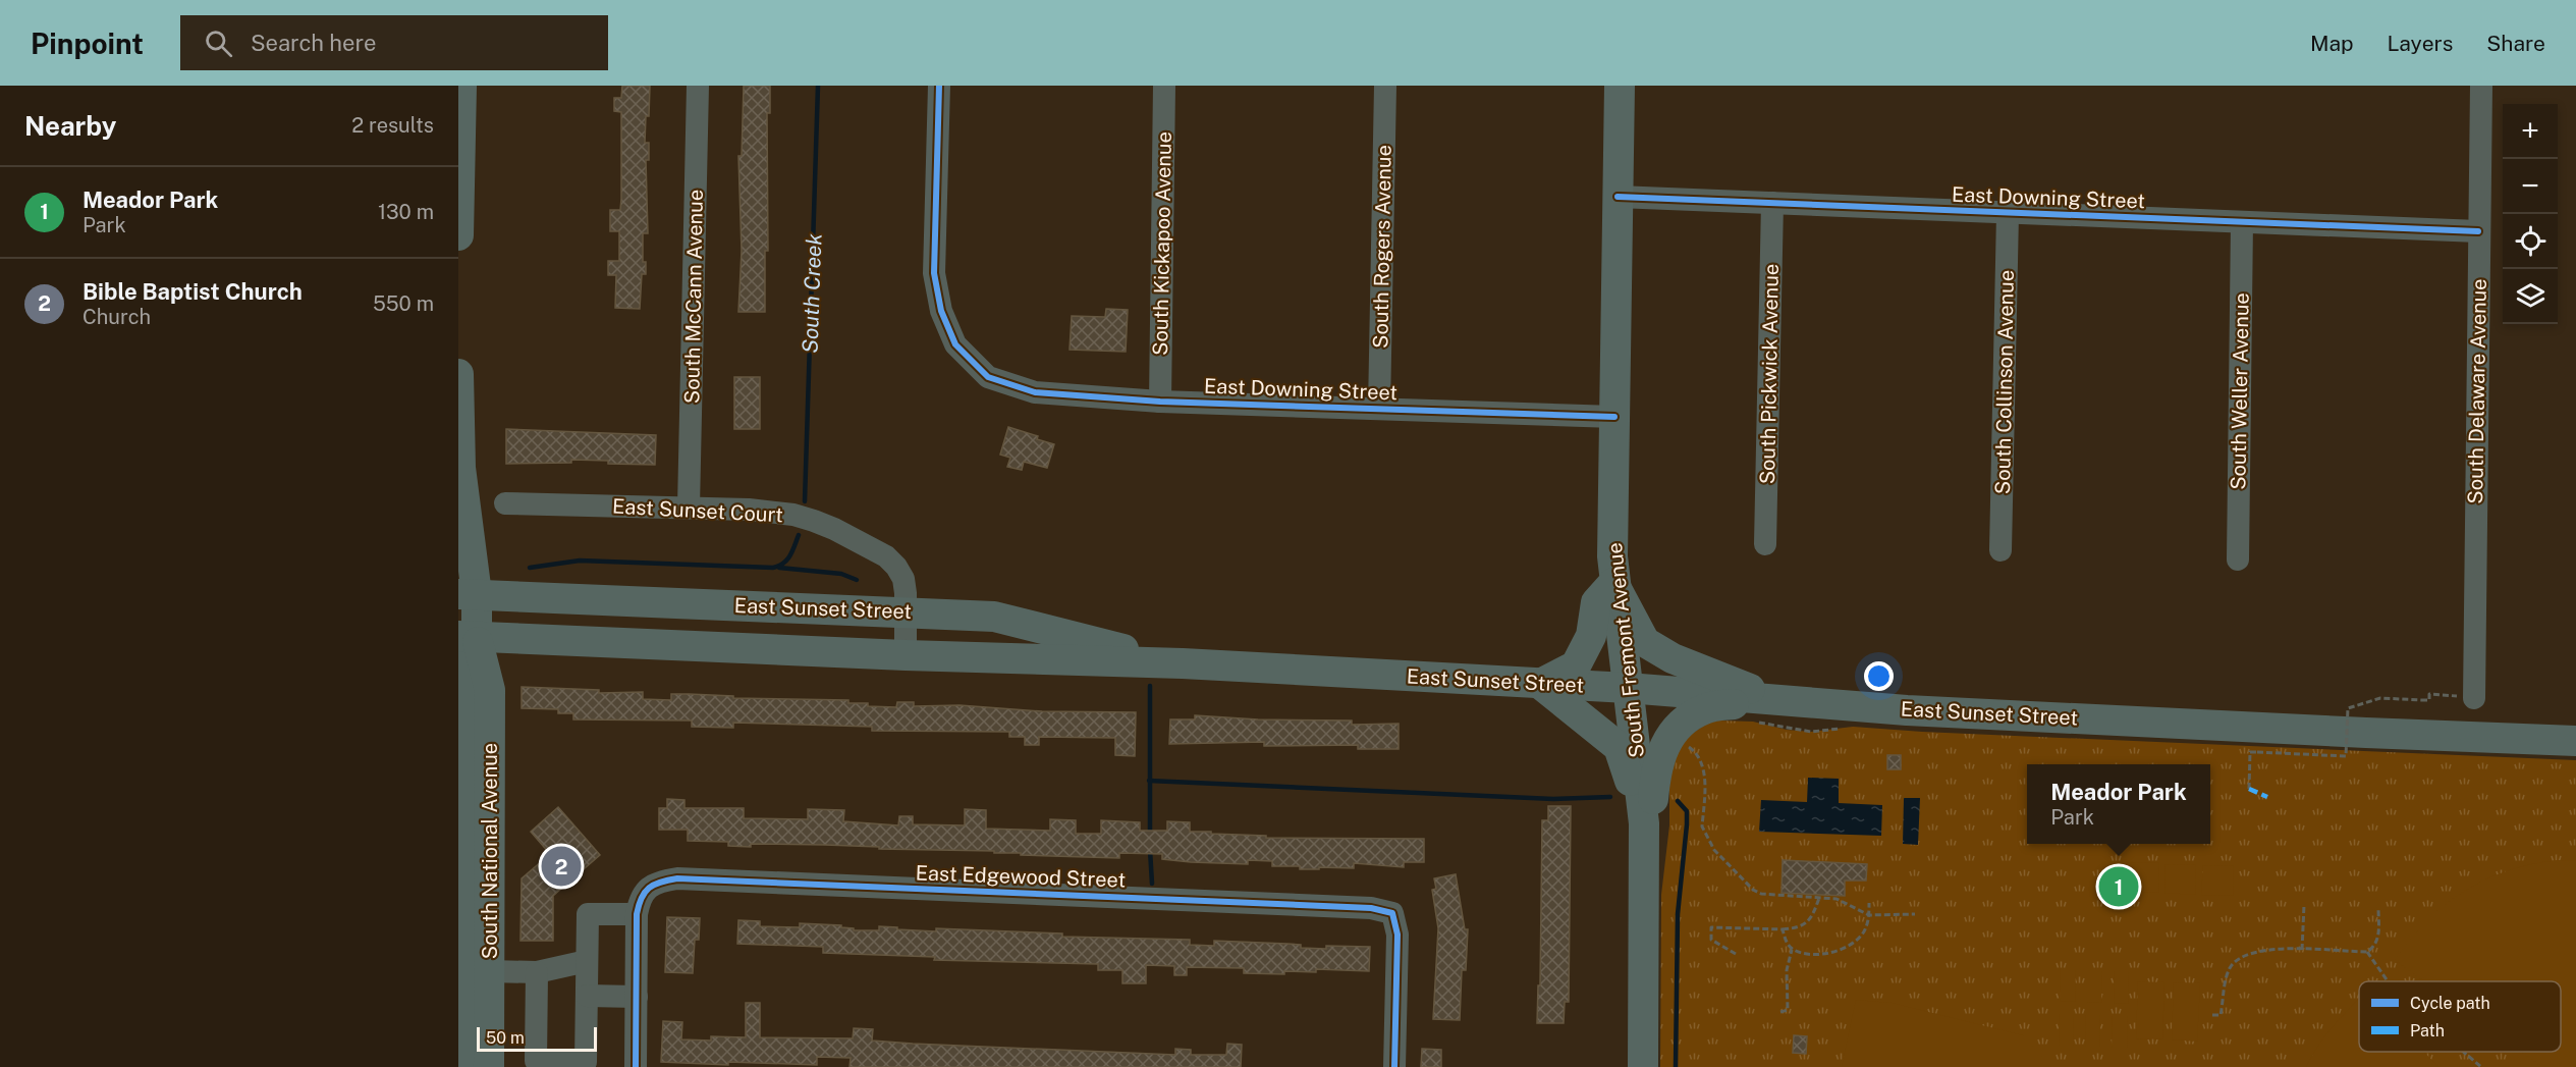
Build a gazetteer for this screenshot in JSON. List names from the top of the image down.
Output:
{
  "streets": {
    "main road": ["East Sunset Street", "South Fremont Avenue", "South National Avenue"],
    "street": [
      "East Downing Street",
      "South Kickapoo Avenue",
      "South Rogers Avenue",
      "South McCann Avenue",
      "South Pickwick Avenue",
      "South Collinson Avenue",
      "South Weller Avenue",
      "South Delaware Avenue",
      "East Sunset Court",
      "East Edgewood Street"
    ]
  },
  "crossings": [
    ["East Downing Street", "South Kickapoo Avenue"],
    ["East Downing Street", "South Rogers Avenue"],
    ["East Downing Street", "South Pickwick Avenue"],
    ["East Downing Street", "South Collinson Avenue"],
    ["East Downing Street", "South Weller Avenue"],
    ["East Downing Street", "South Delaware Avenue"],
    ["East Downing Street", "South Fremont Avenue"],
    ["South McCann Avenue", "East Sunset Court"],
    ["East Sunset Court", "East Sunset Street"],
    ["East Sunset Street", "South Fremont Avenue"],
    ["East Sunset Street", "South National Avenue"]
  ],
  "water": ["South Creek"],
  "legend": ["Cycle path", "Path"],
  "scale_bar": "50 m",
  "page": {
    "header": "Pinpoint",
    "search": "Search here",
    "nav": ["Map", "Layers", "Share"],
    "heading": ["Nearby", "2 results"],
    "map_buttons": ["+", "−"],
    "list": [
      {
        "mark": "1",
        "name": "Meador Park",
        "note": "Park",
        "value": "130 m"
      },
      {
        "mark": "2",
        "name": "Bible Baptist Church",
        "note": "Church",
        "value": "550 m"
      }
    ],
    "popup": ["Meador Park", "Park"],
    "pins": ["2", "1"],
    "scale": "50 m"
  }
}
